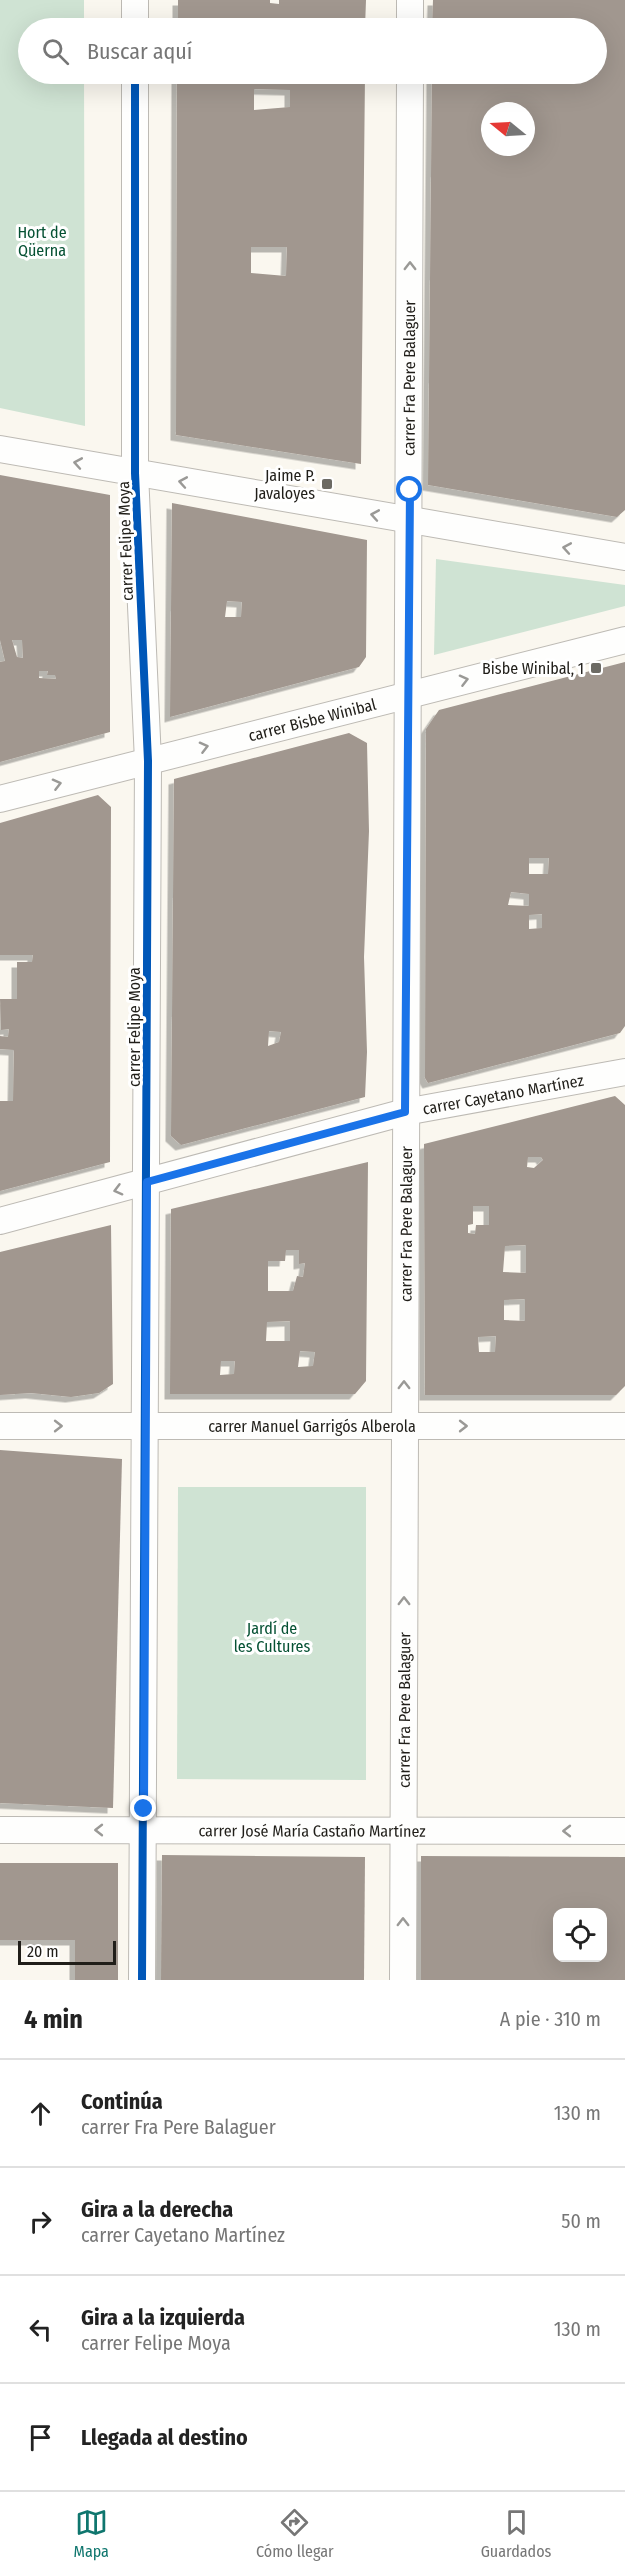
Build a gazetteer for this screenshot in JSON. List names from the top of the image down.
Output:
{
  "streets": {
    "street": [
      "carrer Fra Pere Balaguer",
      "carrer Felipe Moya",
      "carrer Bisbe Winibal",
      "carrer Cayetano Martínez",
      "carrer Manuel Garrigós Alberola",
      "carrer José María Castaño Martínez"
    ]
  },
  "crossings": [
    ["carrer Fra Pere Balaguer", "carrer Bisbe Winibal"],
    ["carrer Fra Pere Balaguer", "carrer Cayetano Martínez"],
    ["carrer Fra Pere Balaguer", "carrer Manuel Garrigós Alberola"],
    ["carrer Fra Pere Balaguer", "carrer José María Castaño Martínez"],
    ["carrer Felipe Moya", "carrer Bisbe Winibal"],
    ["carrer Felipe Moya", "carrer Cayetano Martínez"],
    ["carrer Felipe Moya", "carrer Manuel Garrigós Alberola"],
    ["carrer Felipe Moya", "carrer José María Castaño Martínez"]
  ],
  "one_way": ["carrer Fra Pere Balaguer", "carrer Manuel Garrigós Alberola", "carrer José María Castaño Martínez"],
  "parks": ["Hort de Qüerna", "Jardí de les Cultures"],
  "places": {
    "transit": ["Jaime P. Javaloyes", "Bisbe Winibal, 1"]
  },
  "scale_bar": "20 m",
  "north": "left",
  "page": {
    "search": "Buscar aquí",
    "scale": "20 m",
    "heading": ["4 min", "A pie · 310 m"],
    "list": [
      ["Continúa", "carrer Fra Pere Balaguer", "130 m"],
      ["Gira a la derecha", "carrer Cayetano Martínez", "50 m"],
      ["Gira a la izquierda", "carrer Felipe Moya", "130 m"],
      "Llegada al destino"
    ],
    "nav": ["Mapa", "Cómo llegar", "Guardados"]
  }
}
